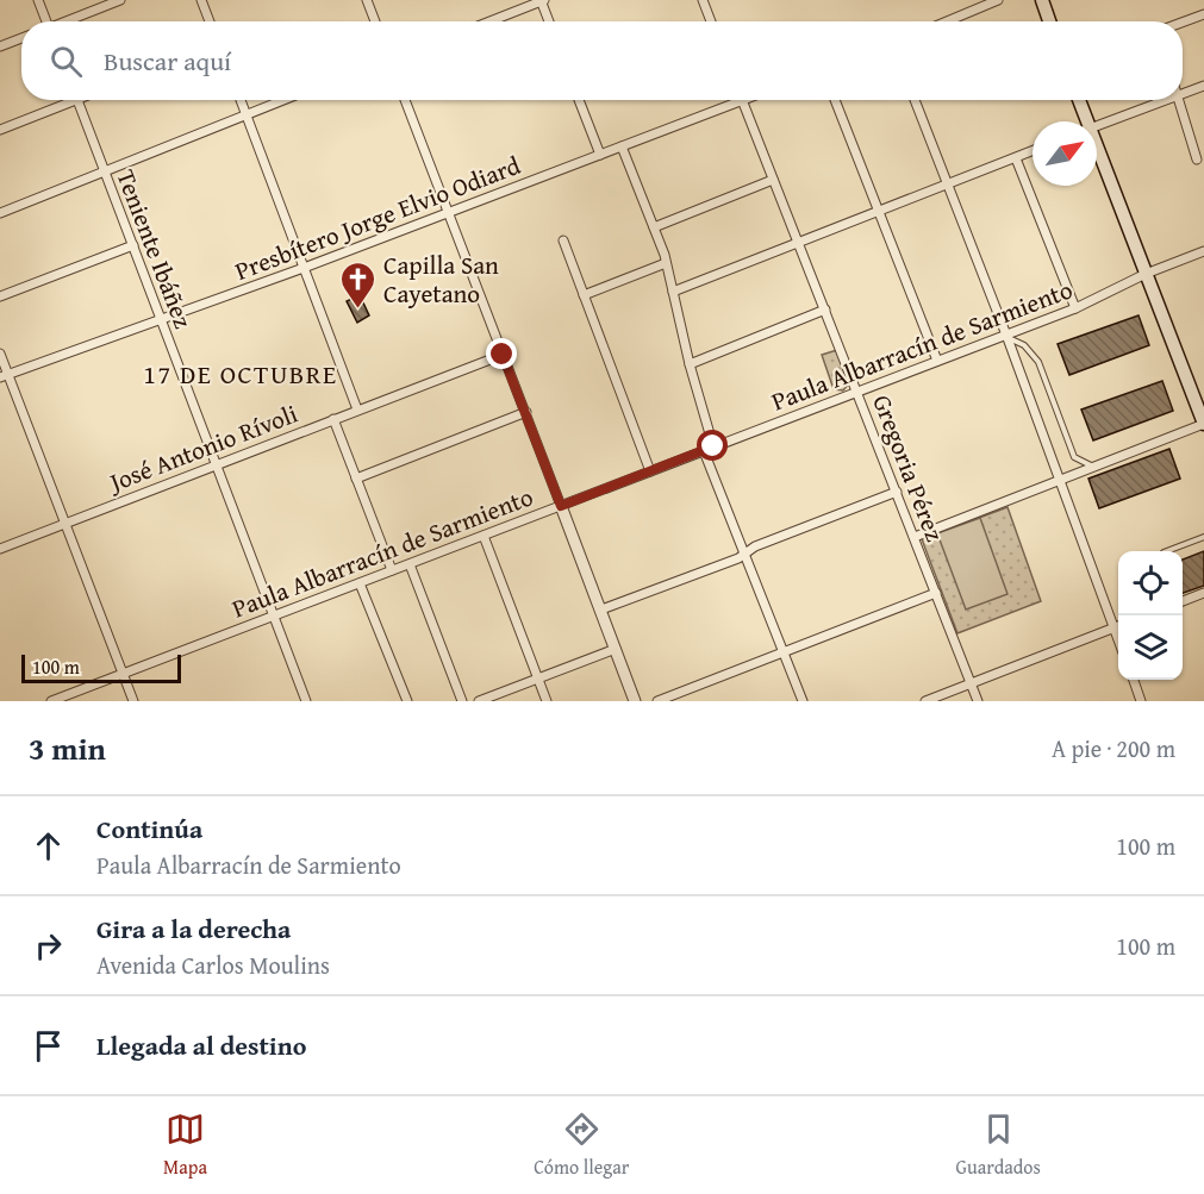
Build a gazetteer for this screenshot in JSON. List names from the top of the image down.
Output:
{
  "streets": {
    "street": [
      "Presbítero Jorge Elvio Odiard",
      "Teniente Ibáñez",
      "Paula Albarracín de Sarmiento",
      "José Antonio Rívoli",
      "Gregoria Pérez"
    ]
  },
  "crossings": [
    ["Presbítero Jorge Elvio Odiard", "Teniente Ibáñez"],
    ["Presbítero Jorge Elvio Odiard", "Gregoria Pérez"],
    ["Teniente Ibáñez", "Paula Albarracín de Sarmiento"],
    ["Teniente Ibáñez", "José Antonio Rívoli"],
    ["Paula Albarracín de Sarmiento", "Gregoria Pérez"]
  ],
  "districts": ["17 DE OCTUBRE"],
  "places": {
    "church": ["Capilla San Cayetano"]
  },
  "scale_bar": "100 m",
  "north": "top right",
  "page": {
    "search": "Buscar aquí",
    "scale": "100 m",
    "heading": ["3 min", "A pie · 200 m"],
    "list": [
      ["Continúa", "Paula Albarracín de Sarmiento", "100 m"],
      ["Gira a la derecha", "Avenida Carlos Moulins", "100 m"],
      "Llegada al destino"
    ],
    "nav": ["Mapa", "Cómo llegar", "Guardados"]
  }
}
